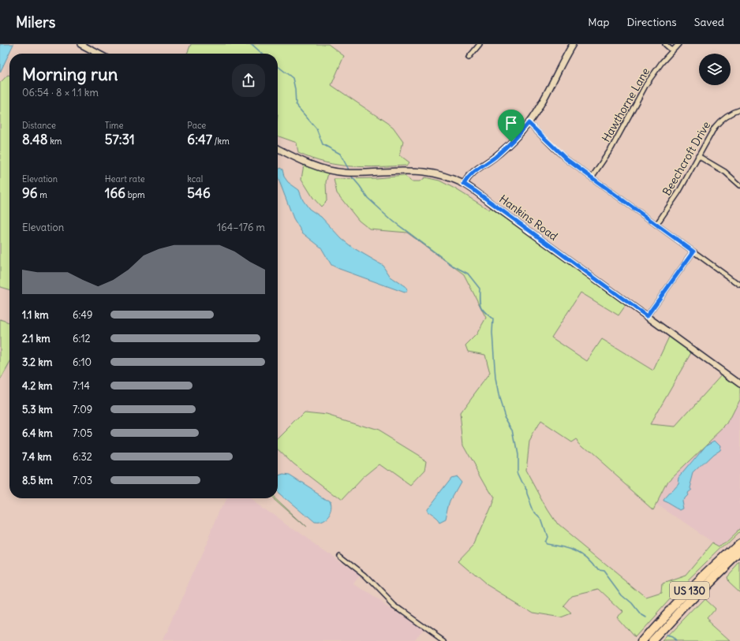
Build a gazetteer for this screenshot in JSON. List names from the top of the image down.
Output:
{
  "streets": {
    "highway": ["US 130"],
    "main road": ["Hankins Road"],
    "street": ["Hawthorne Lane", "Beechcroft Drive"]
  },
  "page": {
    "header": "Milers",
    "nav": ["Map", "Directions", "Saved"],
    "heading": ["Morning run", "06:54 · 8 × 1.1 km"],
    "stats": [
      ["Distance", "8.48 km"],
      ["Time", "57:31"],
      ["Pace", "6:47 /km"],
      ["Elevation", "96 m"],
      ["Heart rate", "166 bpm"],
      ["kcal", "546"]
    ],
    "chart": ["Elevation", "164–176 m"],
    "list": [
      {
        "name": "1.1 km",
        "note": "6:49"
      },
      {
        "name": "2.1 km",
        "note": "6:12"
      },
      {
        "name": "3.2 km",
        "note": "6:10"
      },
      {
        "name": "4.2 km",
        "note": "7:14"
      },
      {
        "name": "5.3 km",
        "note": "7:09"
      },
      {
        "name": "6.4 km",
        "note": "7:05"
      },
      {
        "name": "7.4 km",
        "note": "6:32"
      },
      {
        "name": "8.5 km",
        "note": "7:03"
      }
    ]
  }
}
